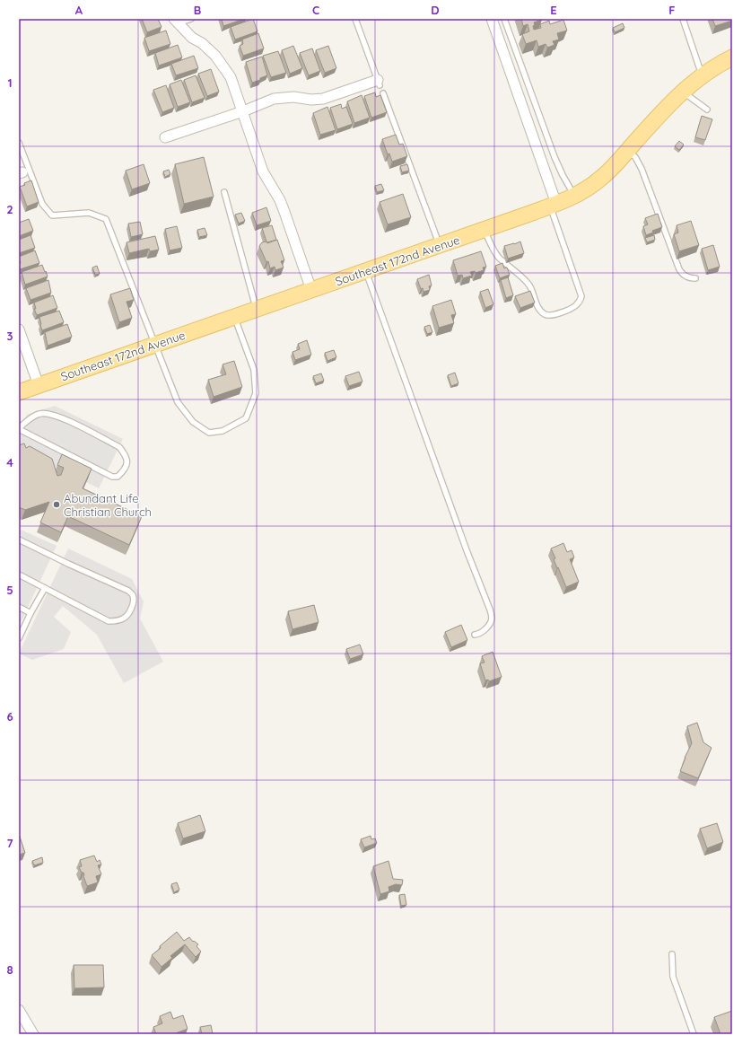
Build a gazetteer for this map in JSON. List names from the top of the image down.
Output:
{
  "streets": {
    "main road": ["Southeast 172nd Avenue"]
  },
  "places": ["Abundant Life Christian Church"],
  "grid": {
    "columns": [
      "A",
      "B",
      "C",
      "D",
      "E",
      "F"
    ],
    "rows": [
      "1",
      "2",
      "3",
      "4",
      "5",
      "6",
      "7",
      "8"
    ]
  }
}
